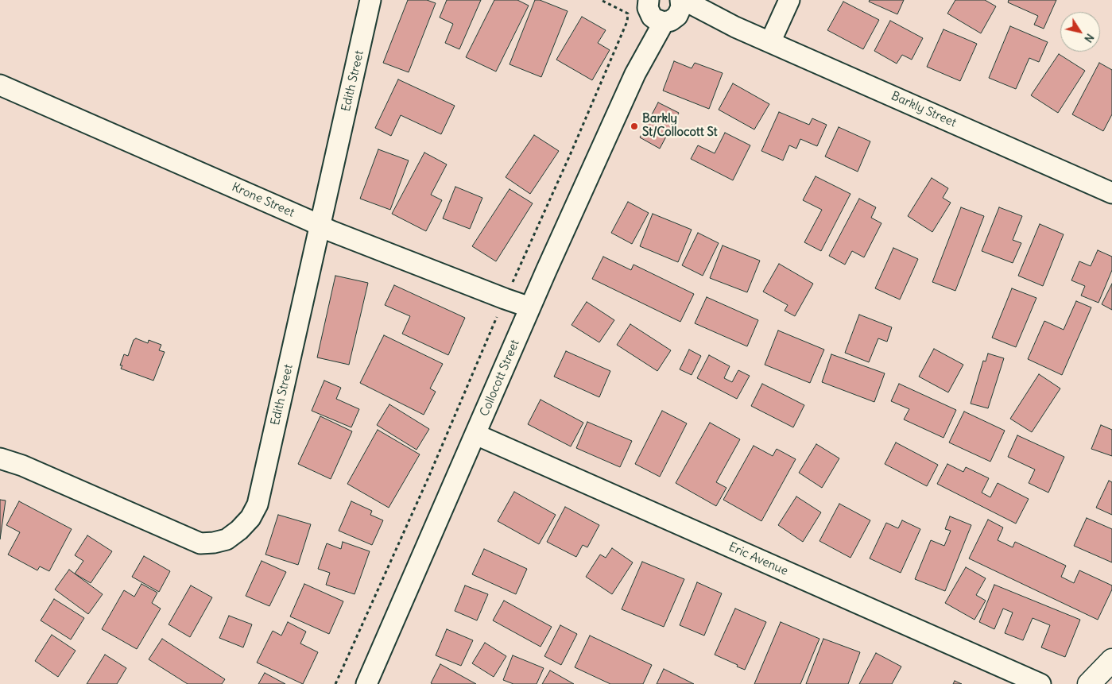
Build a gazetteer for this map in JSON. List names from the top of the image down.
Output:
{
  "streets": {
    "street": [
      "Edith Street",
      "Barkly Street",
      "Krone Street",
      "Collocott Street",
      "Eric Avenue"
    ]
  },
  "crossings": [
    ["Edith Street", "Krone Street"],
    ["Barkly Street", "Collocott Street"],
    ["Krone Street", "Collocott Street"],
    ["Collocott Street", "Eric Avenue"]
  ],
  "places": ["Barkly St/Collocott St"],
  "north": "bottom right"
}
